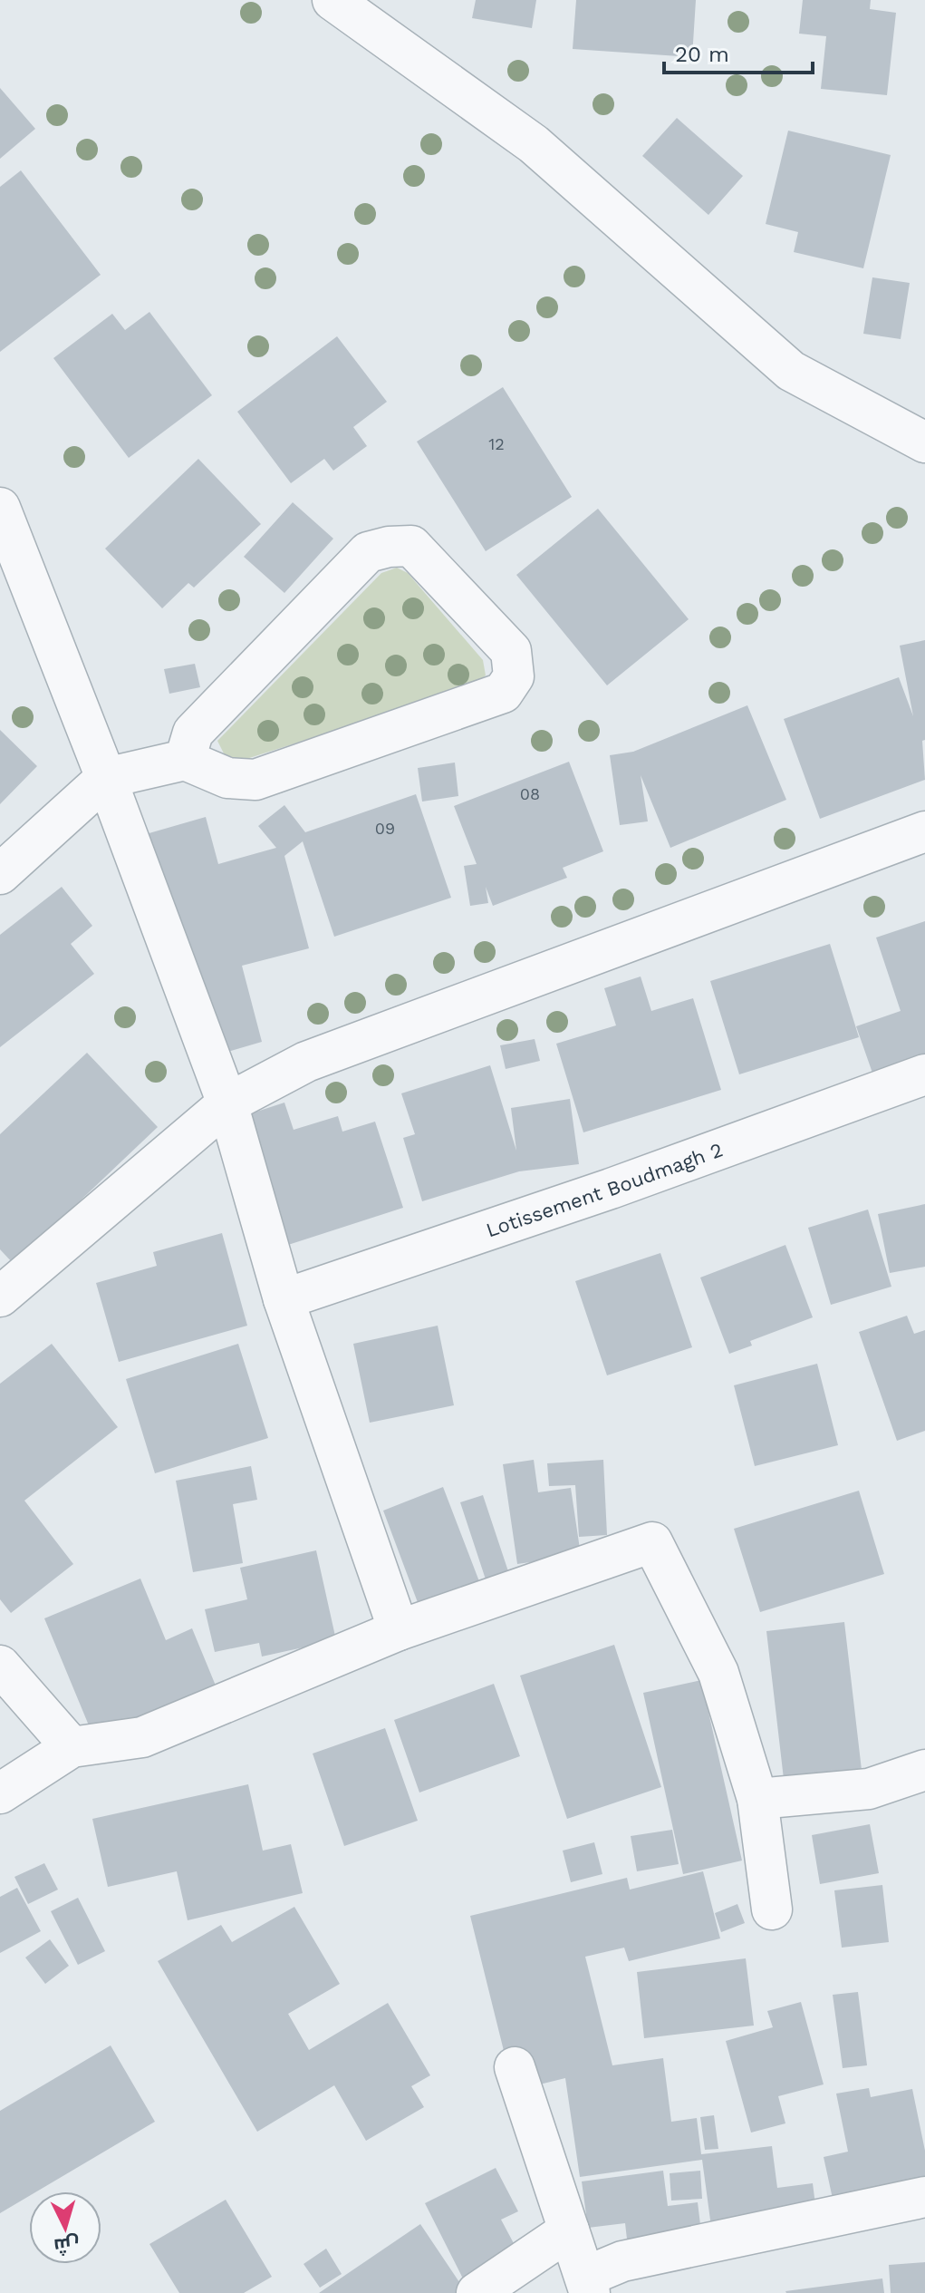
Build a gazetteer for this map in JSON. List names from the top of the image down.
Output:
{
  "streets": {
    "street": ["Lotissement Boudmagh 2"]
  },
  "house_numbers": ["12", "08", "09"],
  "scale_bar": "20 m",
  "north": "bottom"
}
